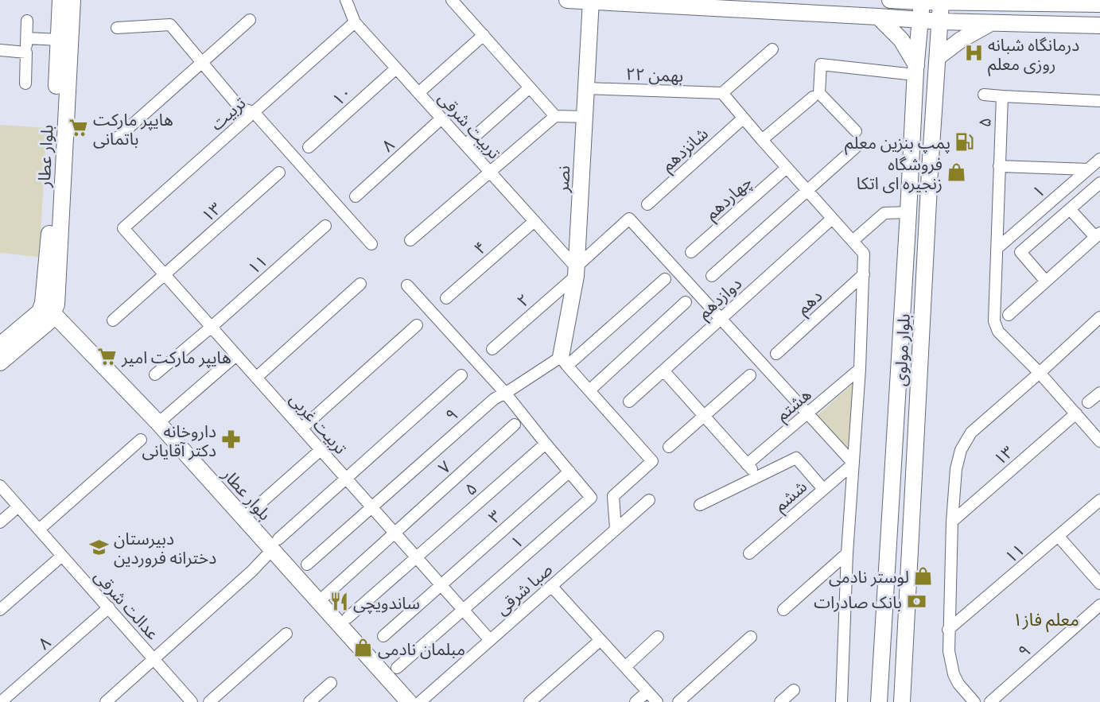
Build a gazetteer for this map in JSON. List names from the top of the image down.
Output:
{
  "streets": {
    "street": [
      "۲۲ بهمن",
      "۱۰",
      "تربیت",
      "۵",
      "تربیت شرقی",
      "۸",
      "شانزدهم",
      "بلوار عطار",
      "نصر",
      "۱",
      "چهاردهم",
      "۱۳",
      "۴",
      "۱۱",
      "دوازدهم",
      "۲",
      "دهم",
      "بلوار مولوی",
      "هشتم",
      "۹",
      "تربیت غربی",
      "۷",
      "ششم",
      "۳",
      "صبا شرقی",
      "عدالت شرقی"
    ]
  },
  "crossings": [
    ["۲۲ بهمن", "نصر"],
    ["۱۰", "تربیت شرقی"],
    ["تربیت", "تربیت شرقی"],
    ["تربیت", "تربیت غربی"],
    ["۵", "۱"],
    ["۵", "۱۳"],
    ["۵", "تربیت غربی"],
    ["تربیت شرقی", "۸"],
    ["تربیت شرقی", "نصر"],
    ["تربیت شرقی", "۴"],
    ["تربیت شرقی", "۲"],
    ["۸", "عدالت شرقی"],
    ["نصر", "۲"],
    ["نصر", "۹"],
    ["۱", "تربیت غربی"],
    ["۱", "۳"],
    ["۱۳", "تربیت غربی"],
    ["۱۱", "تربیت غربی"],
    ["دوازدهم", "۲"],
    ["۹", "تربیت غربی"],
    ["تربیت غربی", "۷"],
    ["تربیت غربی", "۳"],
    ["تربیت غربی", "صبا شرقی"]
  ],
  "districts": ["معلم فاز۱"],
  "places": {
    "hospital": ["درمانگاه شبانه روزی معلم"],
    "supermarket": ["هایپر مارکت باتمانی", "هایپر مارکت امیر"],
    "fuel station": ["پمپ بنزین معلم"],
    "shop": ["فروشگاه زنجیره ای اتکا", "لوستر نادمی", "مبلمان نادمی"],
    "pharmacy": ["داروخانه دکتر آقایانی"],
    "school or university": ["دبیرستان دخترانه فروردین"],
    "bank": ["بانک صادرات"],
    "restaurant": ["ساندویچی"]
  }
}
